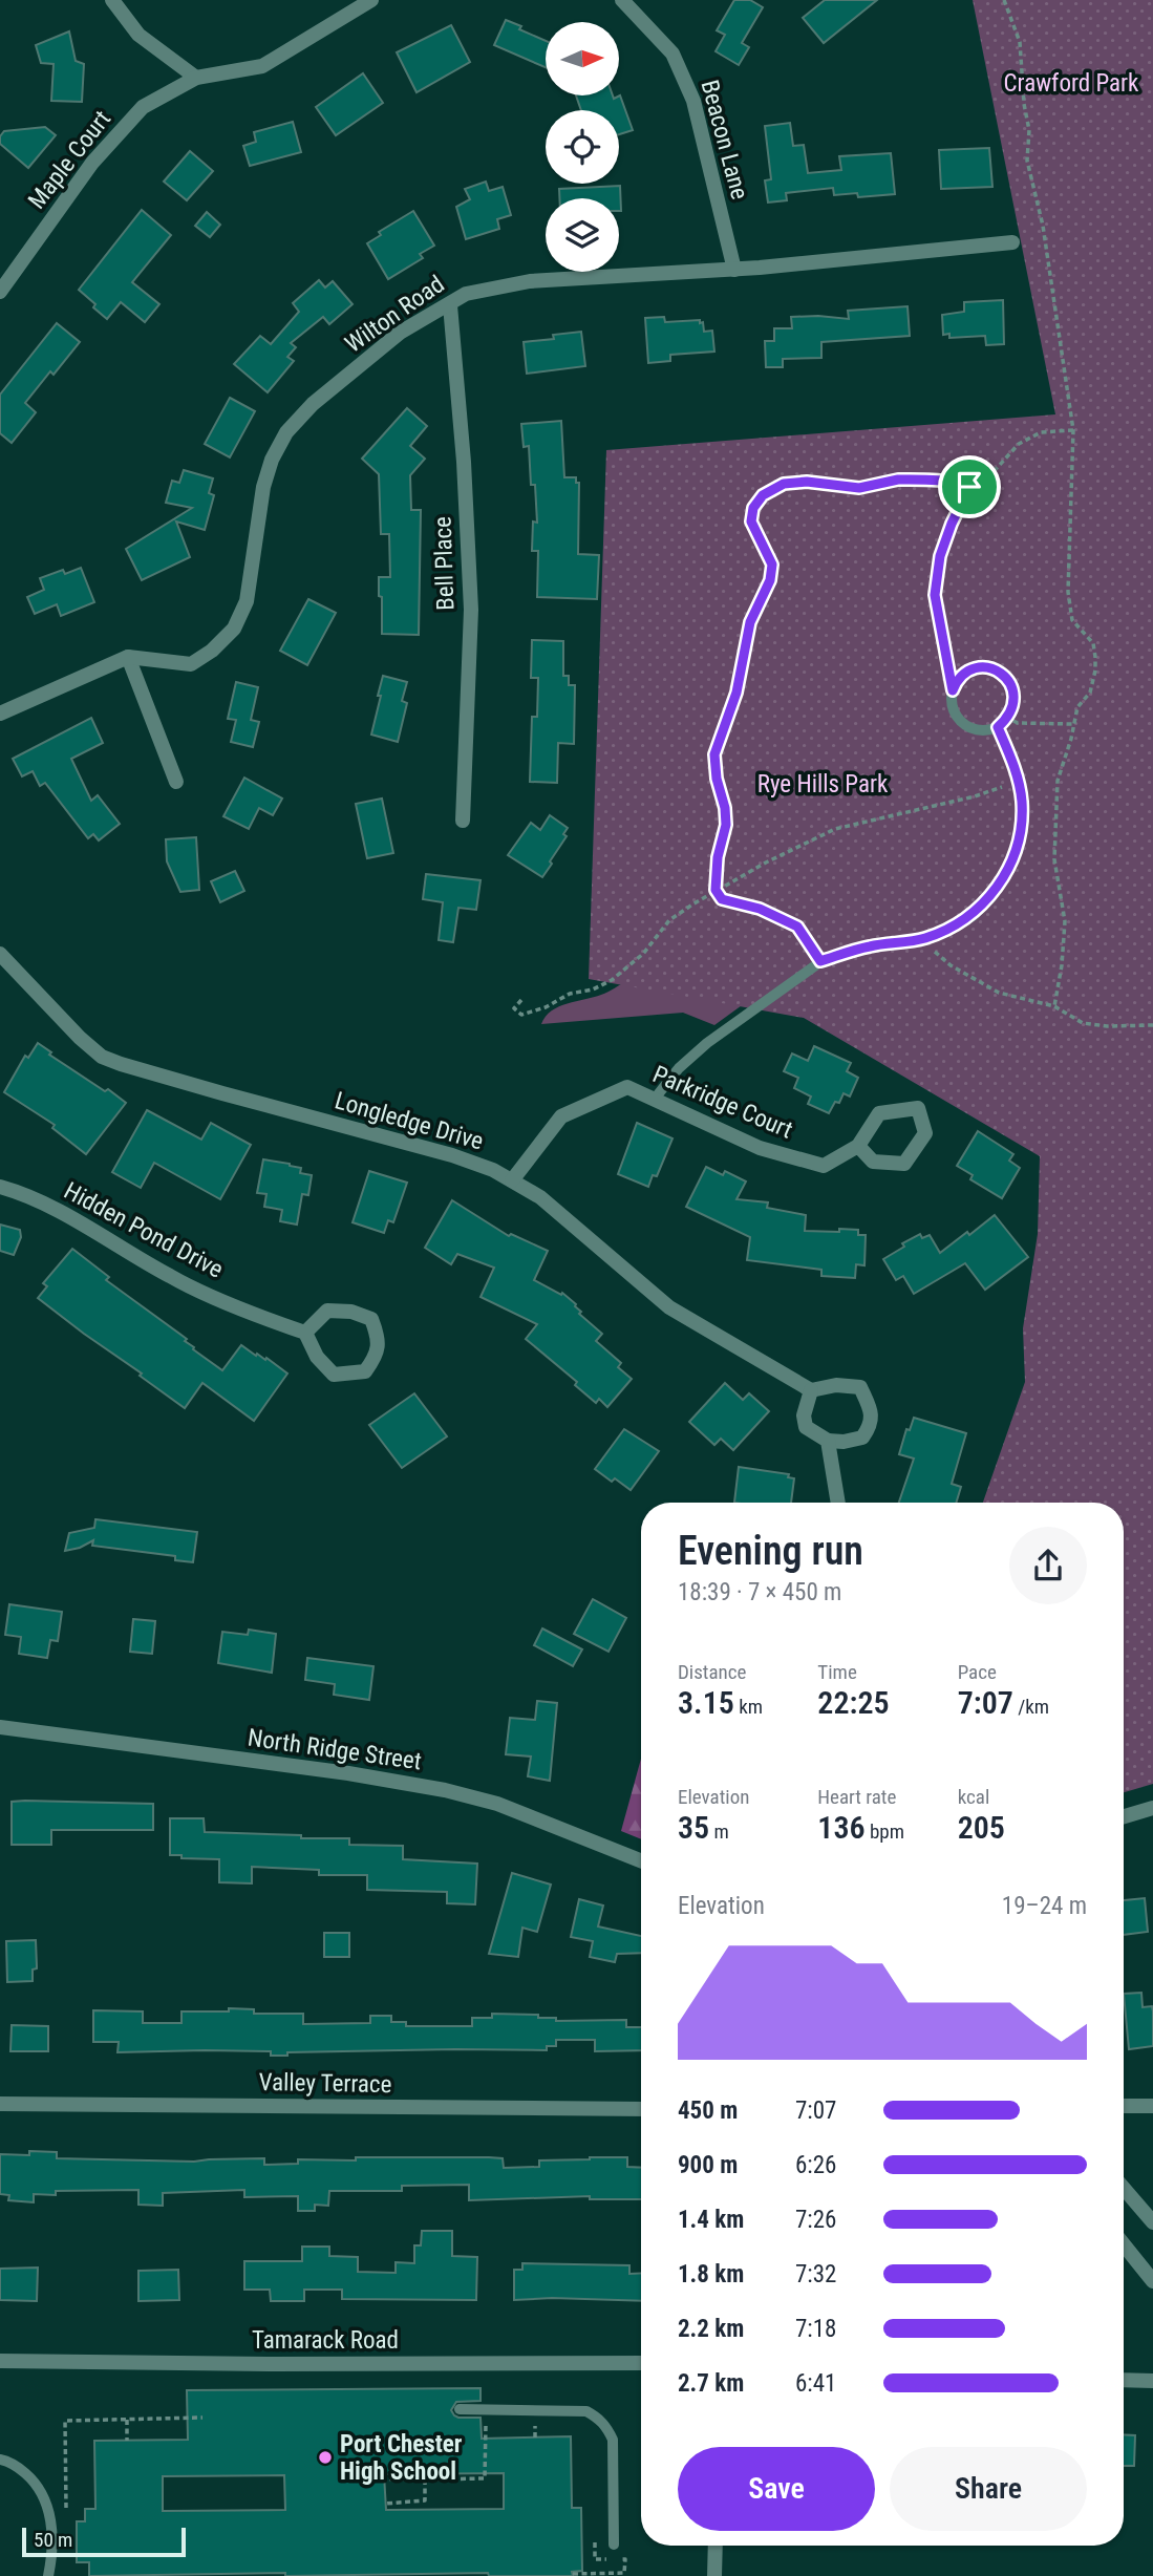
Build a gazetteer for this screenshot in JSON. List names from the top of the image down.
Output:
{
  "streets": {
    "street": [
      "Beacon Lane",
      "Maple Court",
      "Wilton Road",
      "Bell Place",
      "Parkridge Court",
      "Longledge Drive",
      "Hidden Pond Drive",
      "North Ridge Street",
      "Valley Terrace",
      "Tamarack Road"
    ]
  },
  "crossings": [
    ["Beacon Lane", "Wilton Road"],
    ["Wilton Road", "Bell Place"],
    ["Parkridge Court", "Longledge Drive"]
  ],
  "parks": ["Crawford Park", "Rye Hills Park"],
  "places": ["Port Chester High School"],
  "scale_bar": "50 m",
  "north": "right",
  "page": {
    "heading": ["Evening run", "18:39 · 7 × 450 m"],
    "stats": [
      ["Distance", "3.15 km"],
      ["Time", "22:25"],
      ["Pace", "7:07 /km"],
      ["Elevation", "35 m"],
      ["Heart rate", "136 bpm"],
      ["kcal", "205"]
    ],
    "chart": ["Elevation", "19–24 m"],
    "list": [
      {
        "name": "450 m",
        "note": "7:07"
      },
      {
        "name": "900 m",
        "note": "6:26"
      },
      {
        "name": "1.4 km",
        "note": "7:26"
      },
      {
        "name": "1.8 km",
        "note": "7:32"
      },
      {
        "name": "2.2 km",
        "note": "7:18"
      },
      {
        "name": "2.7 km",
        "note": "6:41"
      }
    ],
    "buttons": ["Save", "Share"],
    "scale": "50 m"
  }
}
